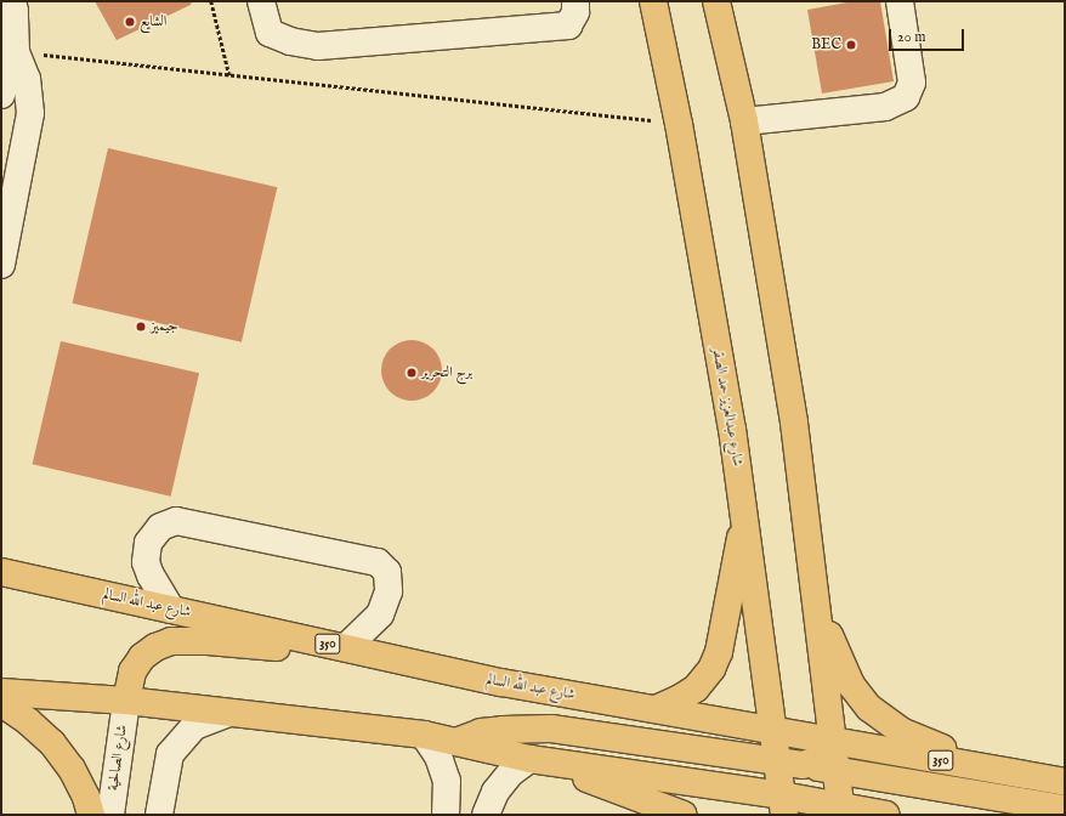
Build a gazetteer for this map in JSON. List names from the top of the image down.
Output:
{
  "streets": {
    "main road": ["شارع عبدالعزيز حمد الصقر", "شارع عبد الله السالم", "350"],
    "street": ["شارع الصالحية"]
  },
  "crossings": [
    ["شارع عبدالعزيز حمد الصقر", "شارع عبد الله السالم"]
  ],
  "places": [
    "الشايع",
    "BEC",
    "جيميز",
    "برج التحرير"
  ],
  "scale_bar": "20 m"
}
